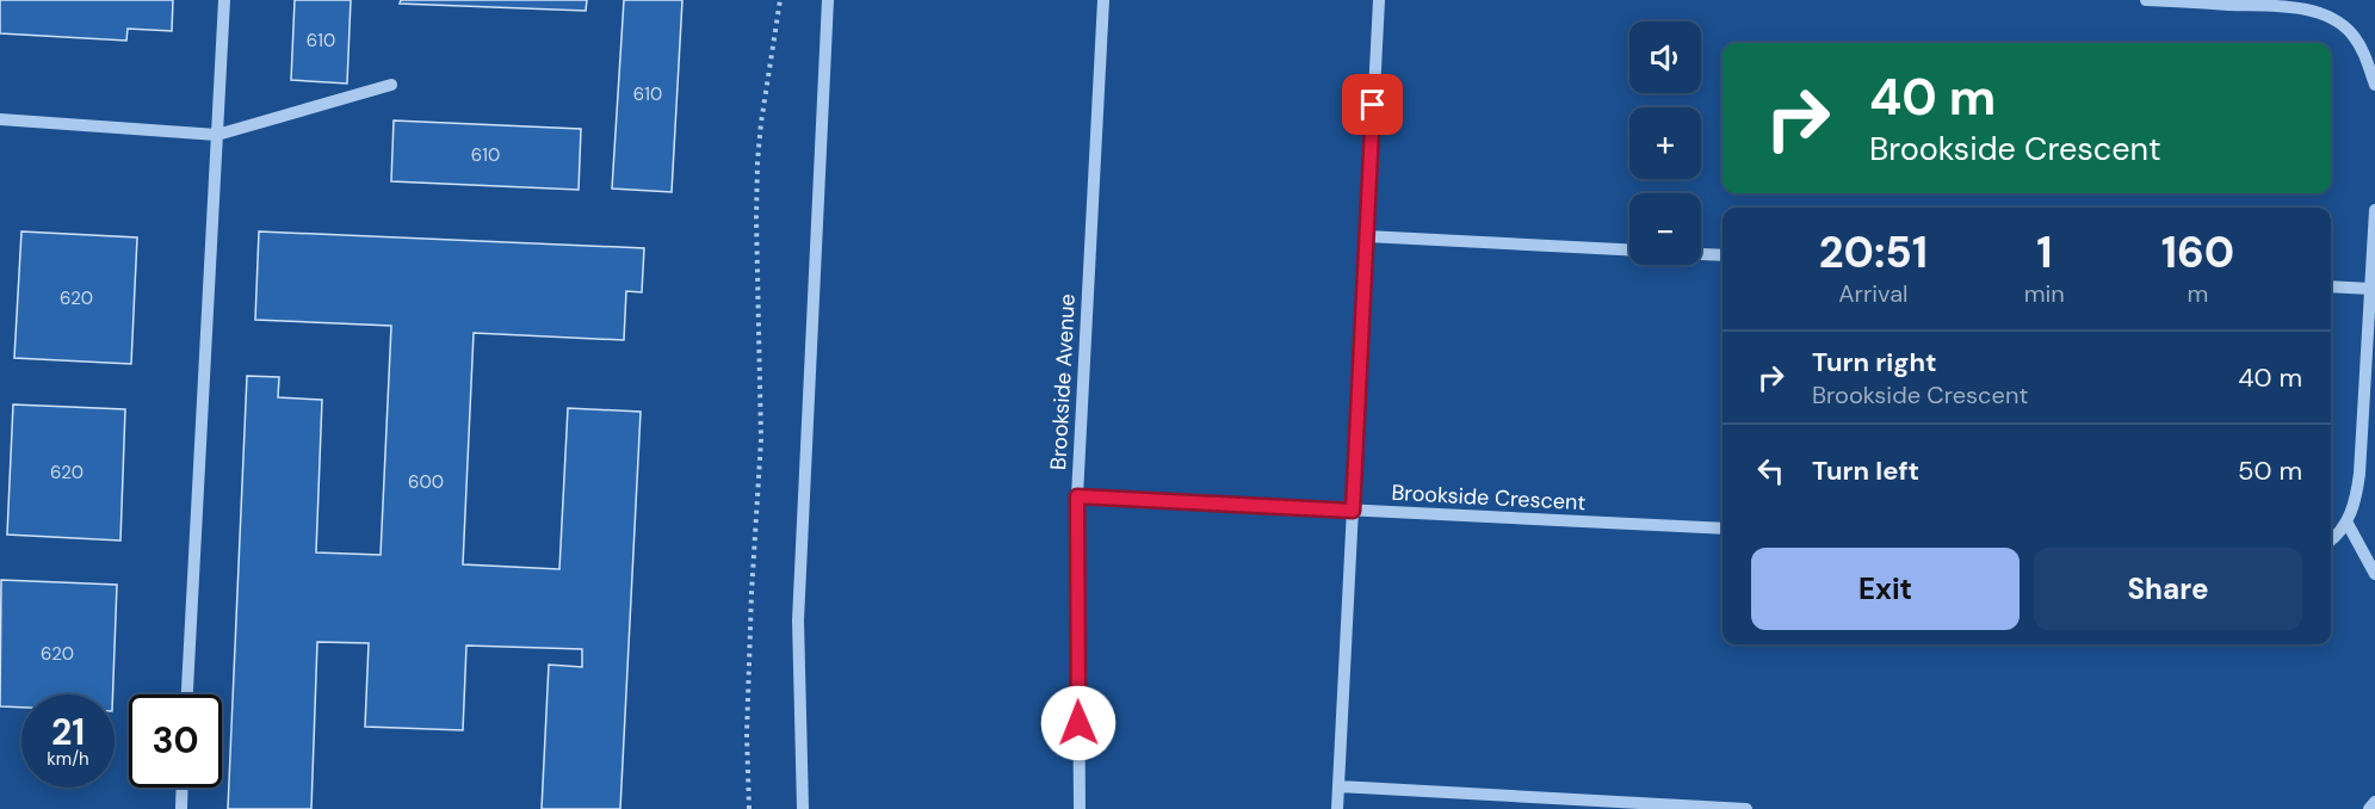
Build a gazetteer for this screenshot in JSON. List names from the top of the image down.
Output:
{
  "streets": {
    "street": ["Brookside Avenue", "Brookside Crescent"]
  },
  "crossings": [
    ["Brookside Avenue", "Brookside Crescent"]
  ],
  "house_numbers": [
    "610",
    "610",
    "610",
    "620",
    "620",
    "600",
    "620"
  ],
  "page": {
    "map_buttons": ["+", "−"],
    "turn": ["40 m", "Brookside Crescent"],
    "eta": [
      "20:51",
      "Arrival",
      "1",
      "min",
      "160",
      "m"
    ],
    "list": [
      {
        "name": "Turn right",
        "note": "Brookside Crescent",
        "value": "40 m"
      },
      {
        "name": "Turn left",
        "value": "50 m"
      }
    ],
    "buttons": ["Exit", "Share"],
    "speed": "21 km/h",
    "limit": "30"
  }
}
